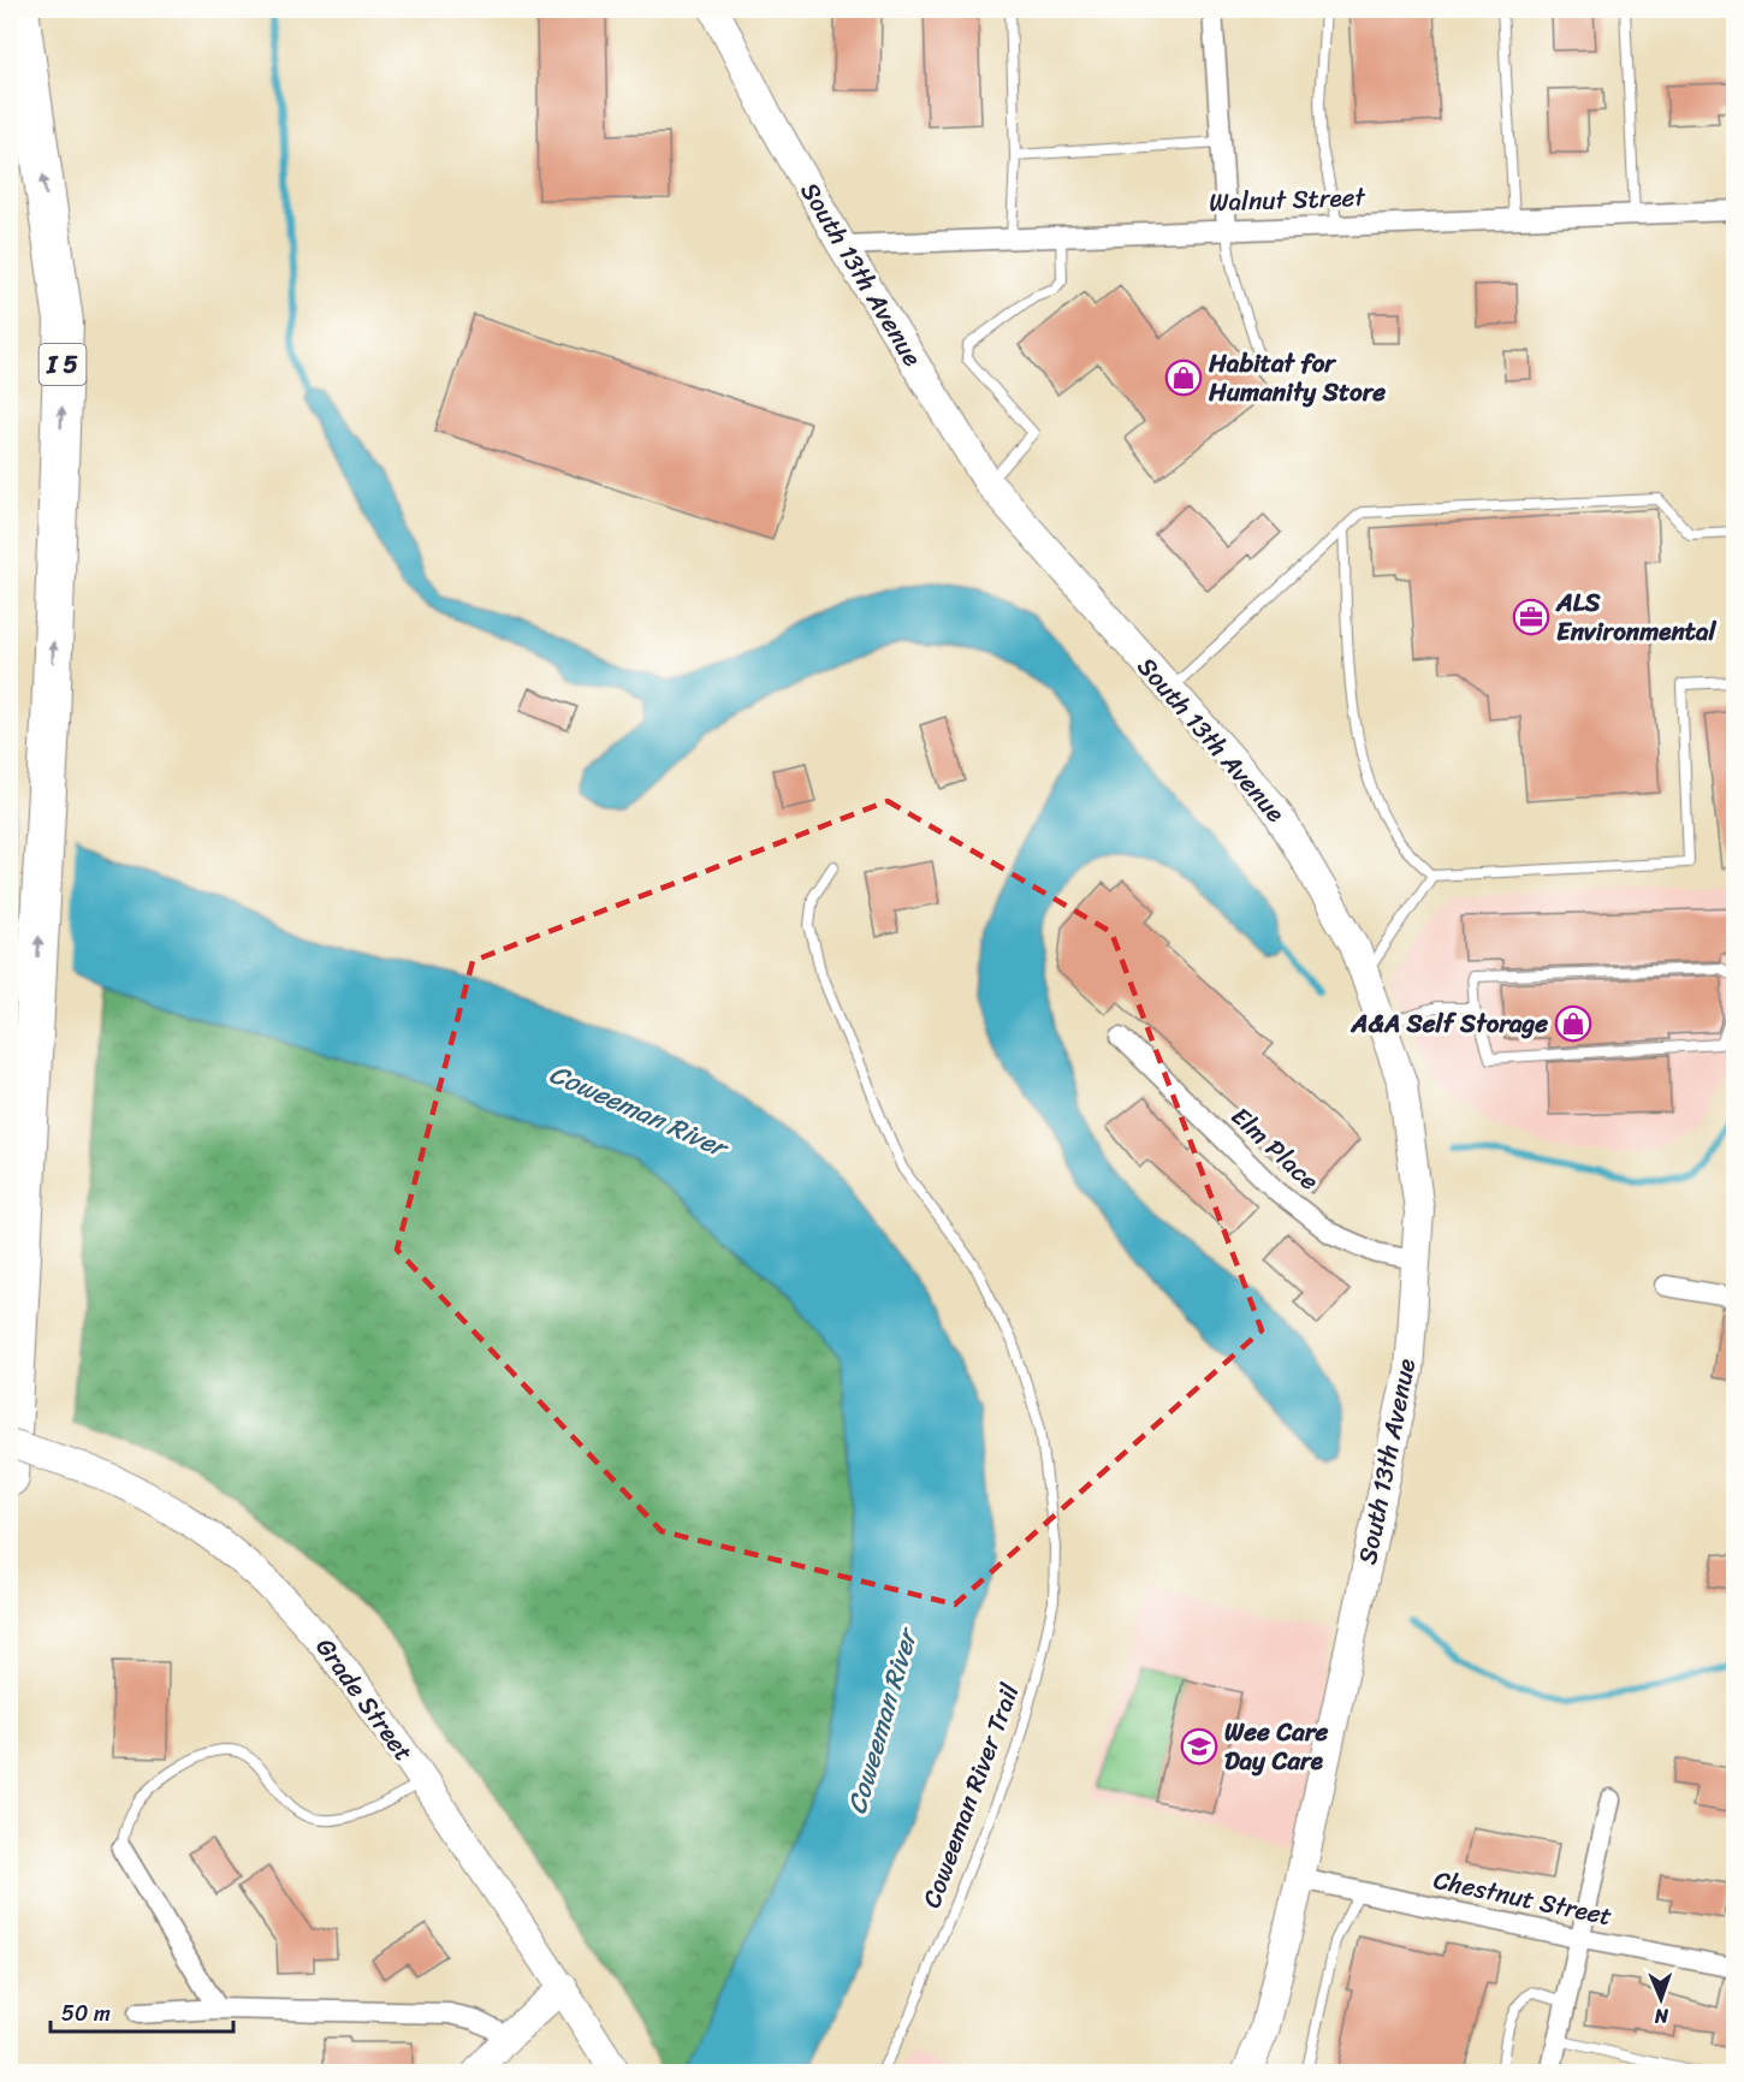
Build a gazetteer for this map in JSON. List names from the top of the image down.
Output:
{
  "streets": {
    "highway": ["I 5"],
    "main road": ["South 13th Avenue", "Grade Street"],
    "street": ["Walnut Street", "Elm Place", "Chestnut Street"],
    "lane": ["Coweeman River Trail"]
  },
  "crossings": [
    ["Walnut Street", "South 13th Avenue"],
    ["South 13th Avenue", "Elm Place"],
    ["South 13th Avenue", "Chestnut Street"]
  ],
  "water": ["Coweeman River"],
  "places": {
    "shop": ["Habitat for Humanity Store", "A&A Self Storage"],
    "office": ["ALS Environmental"],
    "school or university": ["Wee Care Day Care"]
  },
  "scale_bar": "50 m",
  "north": "bottom"
}
